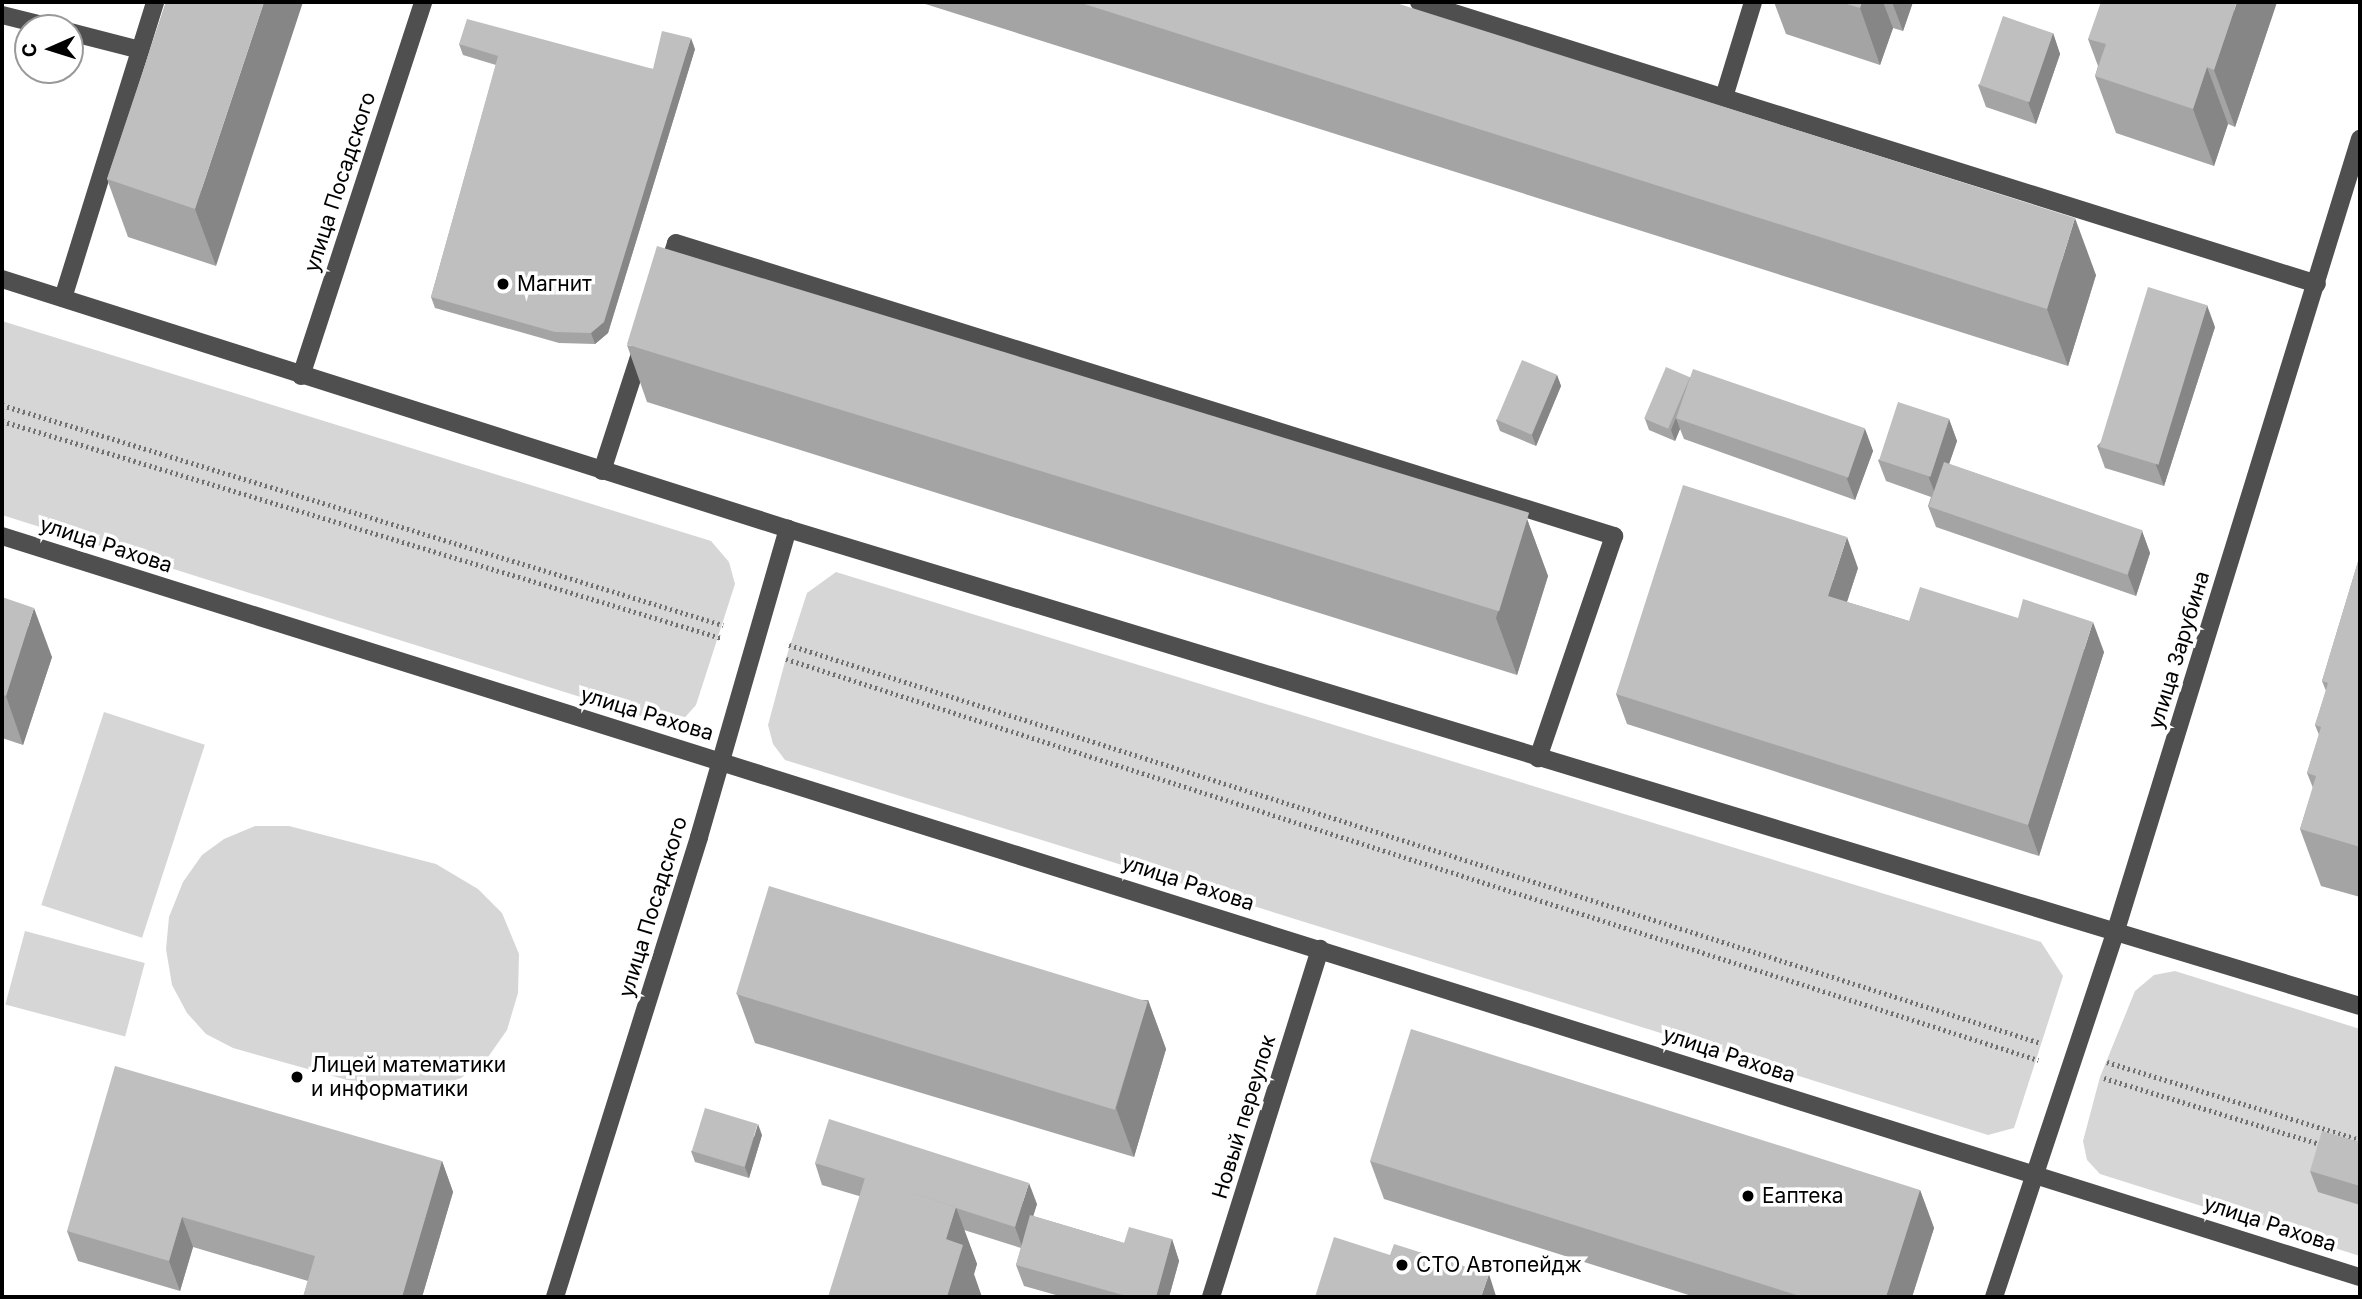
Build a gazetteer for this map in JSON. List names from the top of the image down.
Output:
{
  "streets": {
    "street": [
      "улица Посадского",
      "улица Рахова",
      "улица Зарубина",
      "Новый переулок"
    ]
  },
  "crossings": [
    ["улица Посадского", "улица Рахова"],
    ["улица Рахова", "улица Зарубина"],
    ["улица Рахова", "Новый переулок"]
  ],
  "places": [
    "Магнит",
    "Лицей математики и информатики",
    "Еаптека",
    "СТО Автопейдж"
  ],
  "north": "left"
}
